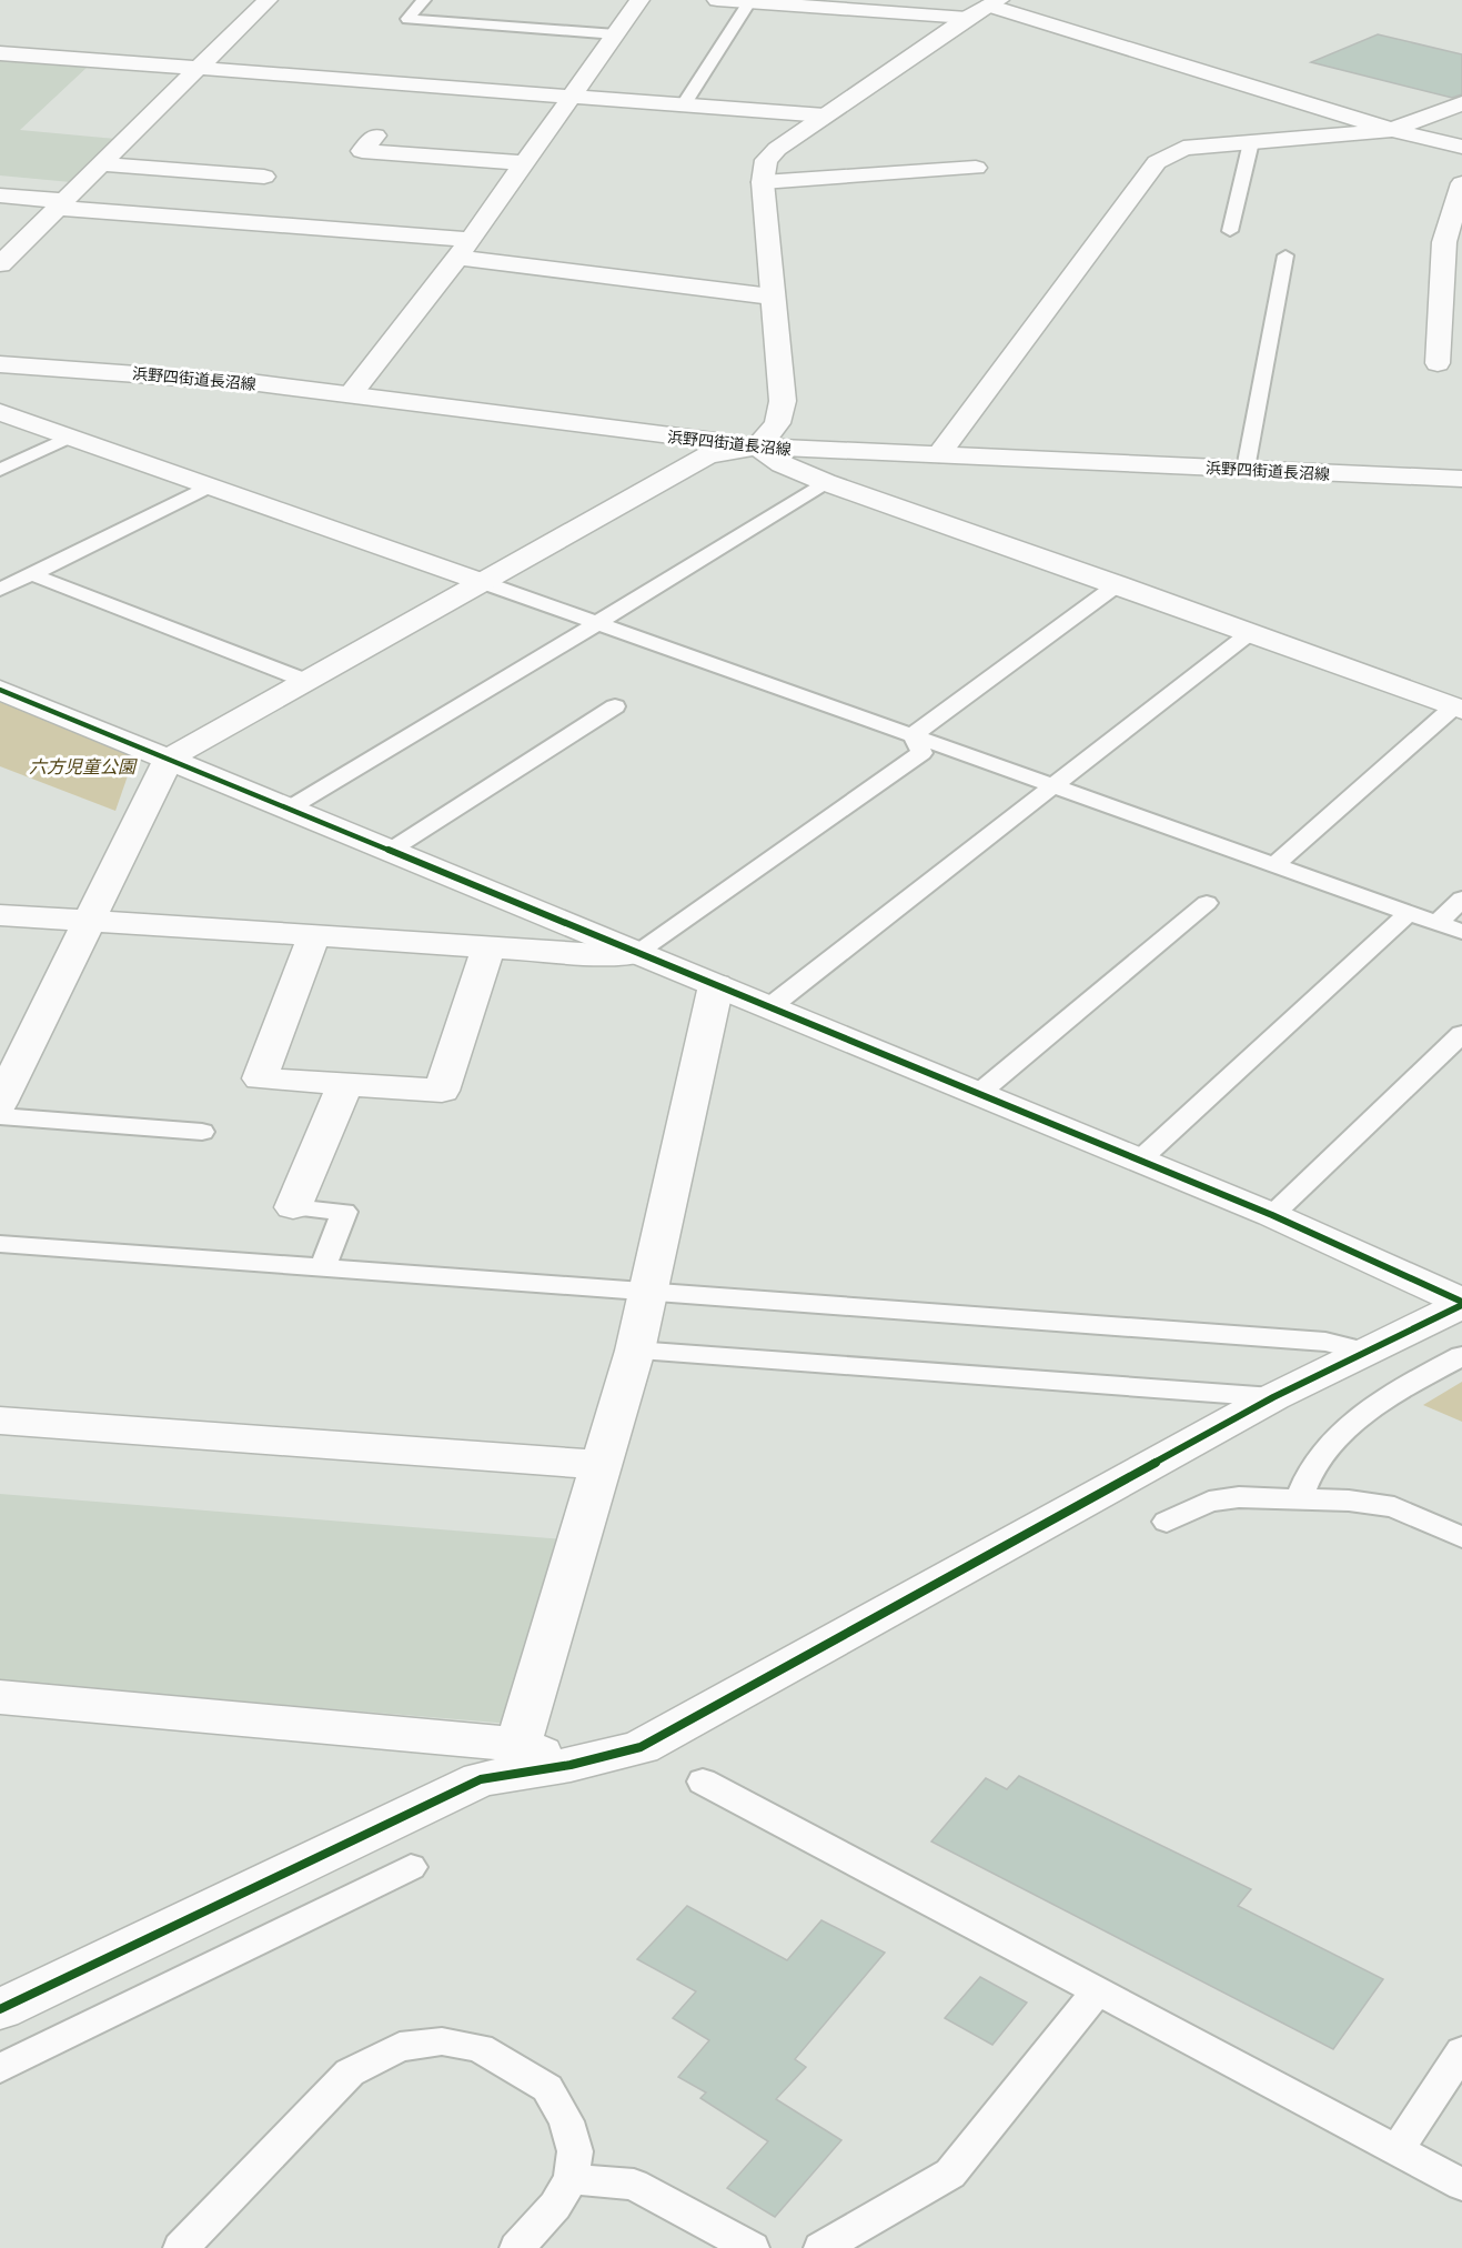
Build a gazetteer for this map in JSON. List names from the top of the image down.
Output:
{
  "streets": {
    "street": ["浜野四街道長沼線"]
  },
  "parks": ["六方児童公園"]
}
